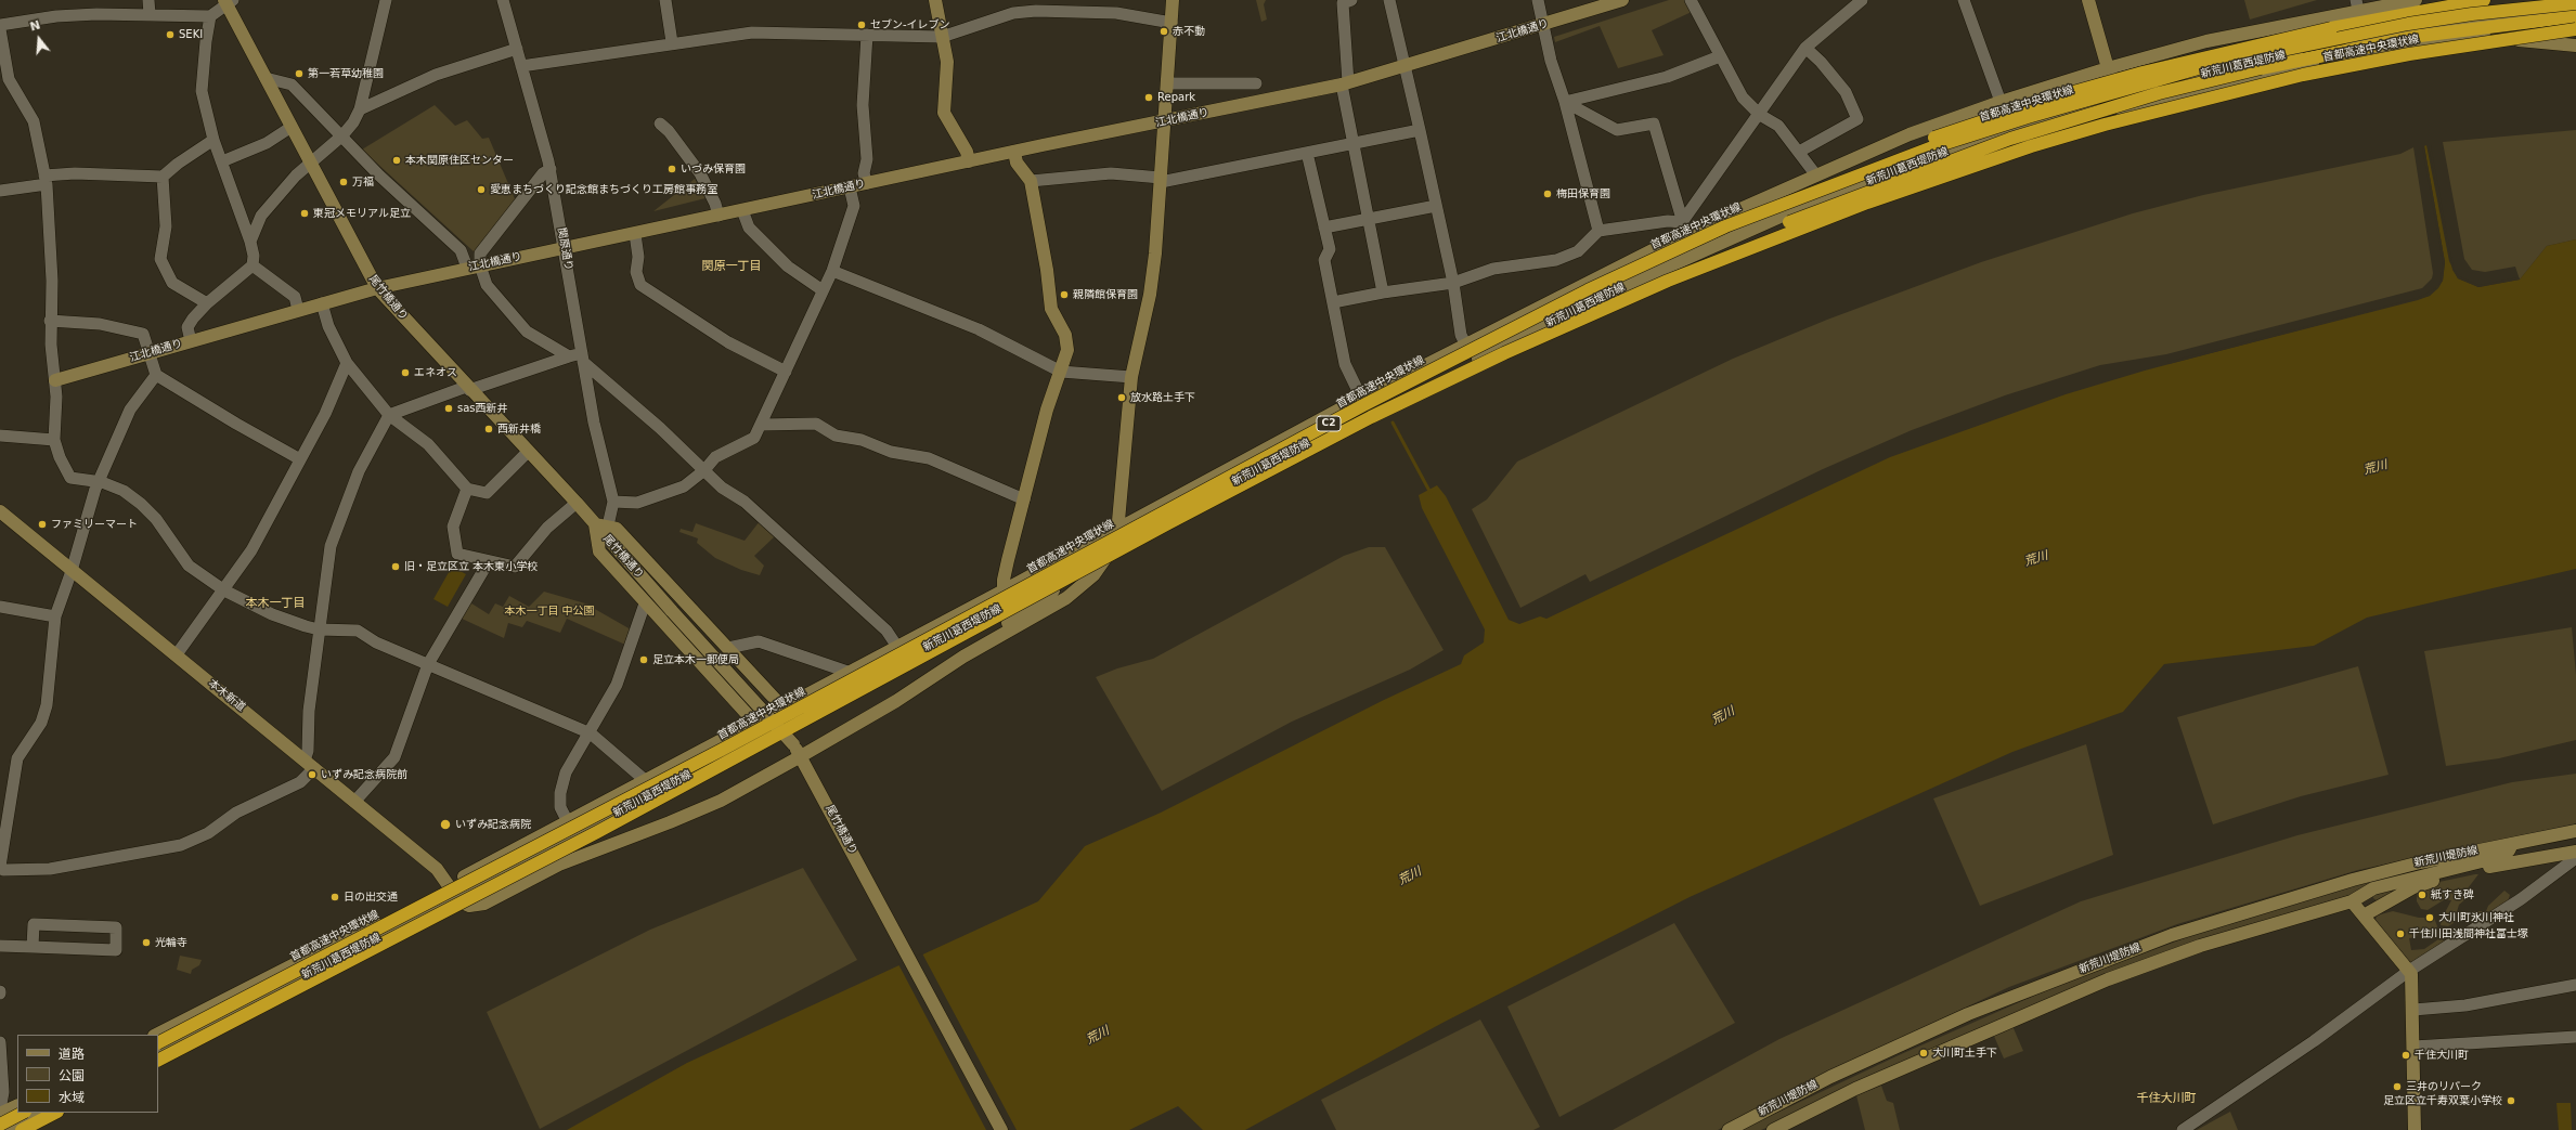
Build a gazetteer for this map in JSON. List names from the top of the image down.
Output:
{
  "streets": {
    "highway": ["首都高速中央環状線", "C2"],
    "main road": [
      "江北橋通り",
      "新荒川葛西堤防線",
      "尾竹橋通り",
      "本木新道",
      "新荒川堤防線"
    ],
    "street": ["関原通り"]
  },
  "crossings": [
    ["江北橋通り", "関原通り"],
    ["江北橋通り", "尾竹橋通り"],
    ["新荒川葛西堤防線", "本木新道"]
  ],
  "districts": ["関原一丁目", "本木一丁目", "千住大川町"],
  "water": ["荒川"],
  "parks": ["本木一丁目 中公園"],
  "places": [
    "セブン-イレブン",
    "赤不動",
    "SEKI",
    "第一若草幼稚園",
    "Repark",
    "本木関原住区センター",
    "いづみ保育園",
    "万福",
    "愛恵まちづくり記念館まちづくり工房館事務室",
    "梅田保育園",
    "東冠メモリアル足立",
    "親隣館保育園",
    "エネオス",
    "放水路土手下",
    "sas西新井",
    "西新井橋",
    "ファミリーマート",
    "旧・足立区立 本木東小学校",
    "足立本木一郵便局",
    "いずみ記念病院前",
    "いずみ記念病院",
    "紙すき碑",
    "日の出交通",
    "大川町氷川神社",
    "千住川田浅間神社富士塚",
    "光輪寺",
    "大川町土手下",
    "千住大川町",
    "三井のリパーク",
    "足立区立千寿双葉小学校"
  ],
  "legend": ["道路", "公園", "水域"],
  "north": "top"
}
